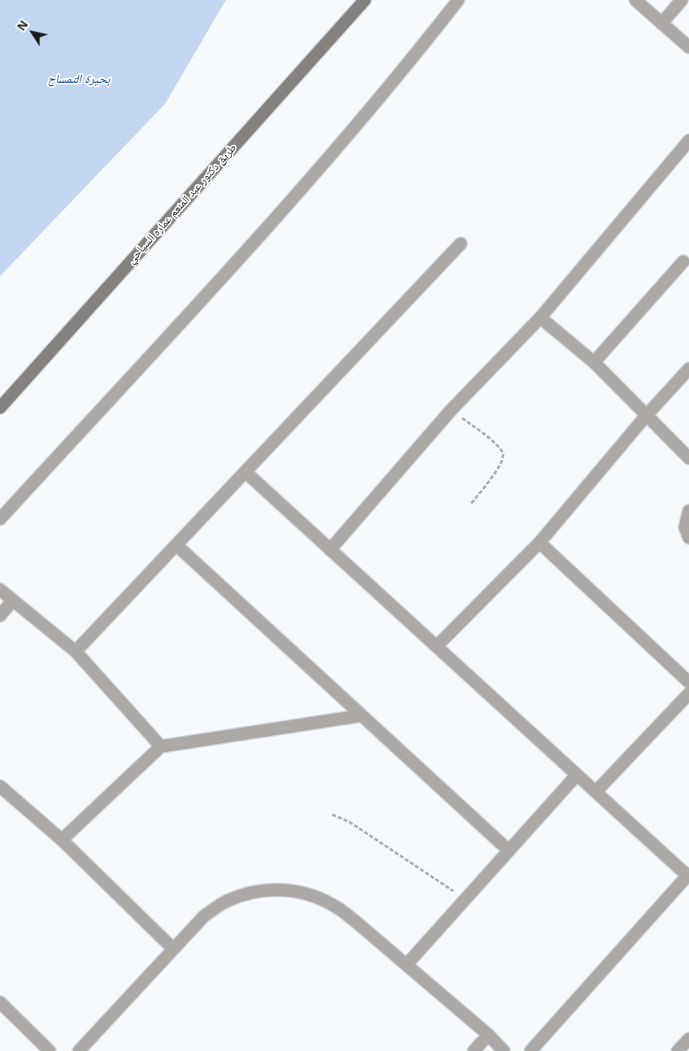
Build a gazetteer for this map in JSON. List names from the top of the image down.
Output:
{
  "streets": {
    "main road": ["طريق دكتور عبد المنعم عماره السياحي"]
  },
  "water": ["بحيرة التمساح"],
  "north": "top left"
}
